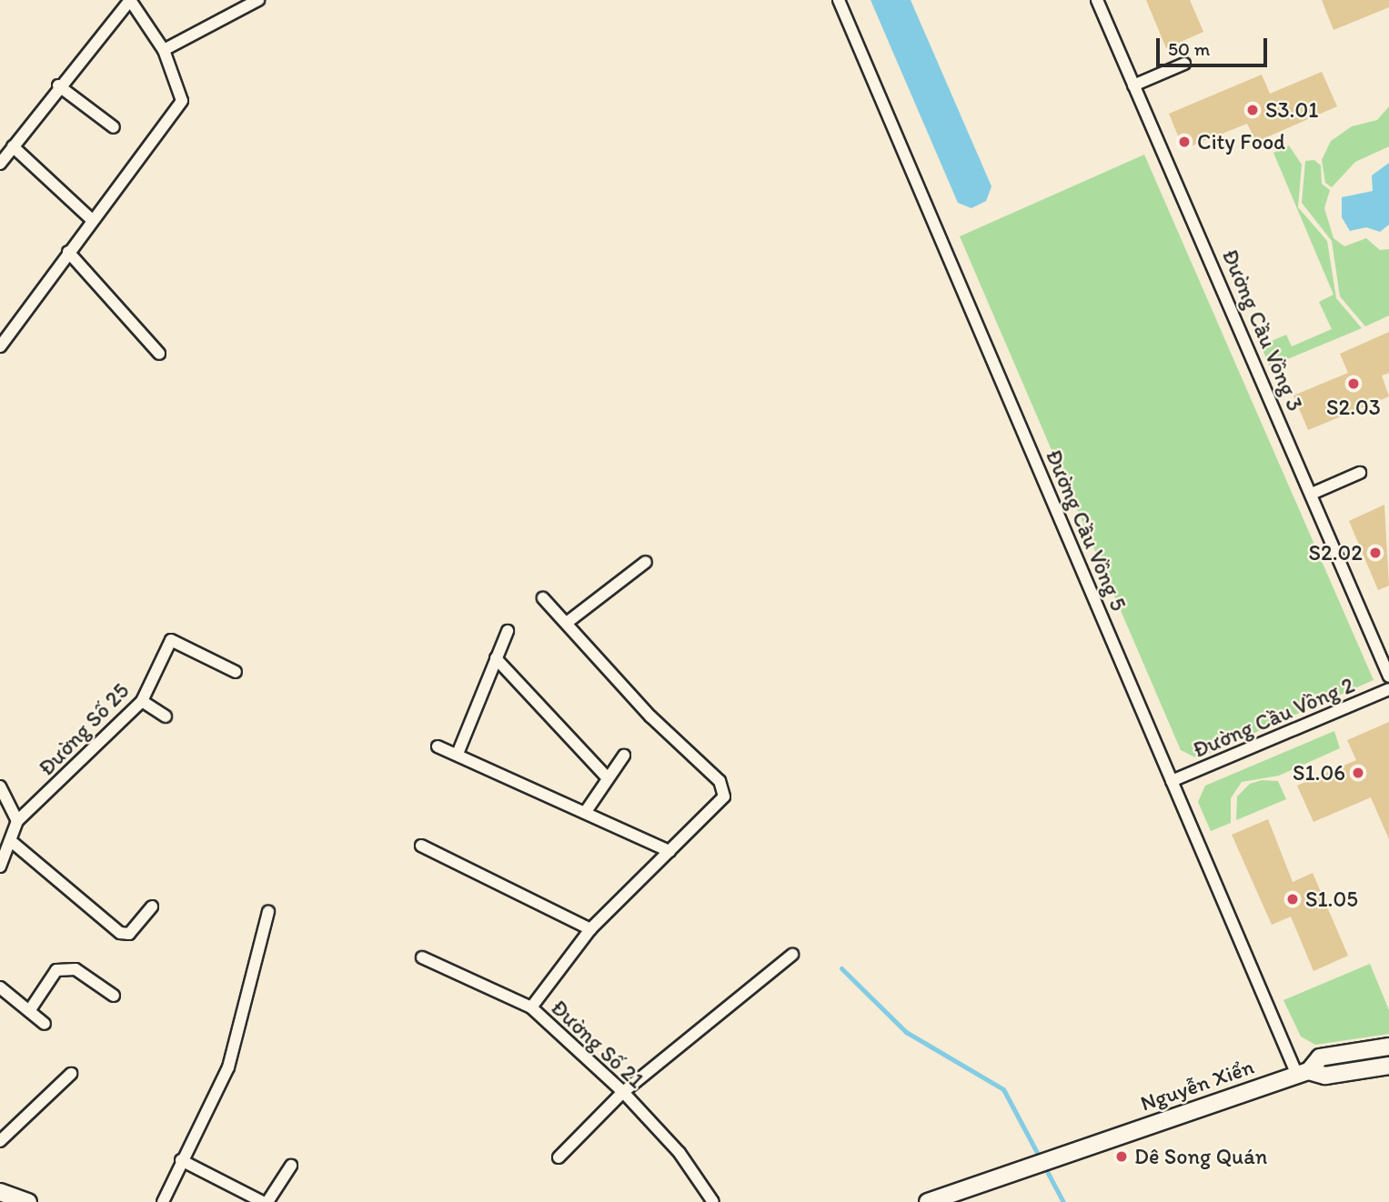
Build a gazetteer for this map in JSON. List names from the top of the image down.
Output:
{
  "streets": {
    "main road": ["Nguyễn Xiển"],
    "street": [
      "Đường Cầu Vồng 3",
      "Đường Cầu Vồng 5",
      "Đường Cầu Vồng 2",
      "Đường Số 25",
      "Đường Số 21"
    ]
  },
  "crossings": [
    ["Đường Cầu Vồng 5", "Đường Cầu Vồng 2"],
    ["Đường Cầu Vồng 5", "Nguyễn Xiển"]
  ],
  "places": [
    "S3.01",
    "City Food",
    "S2.03",
    "S2.02",
    "S1.06",
    "S1.05",
    "Dê Song Quán"
  ],
  "scale_bar": "50 m"
}
